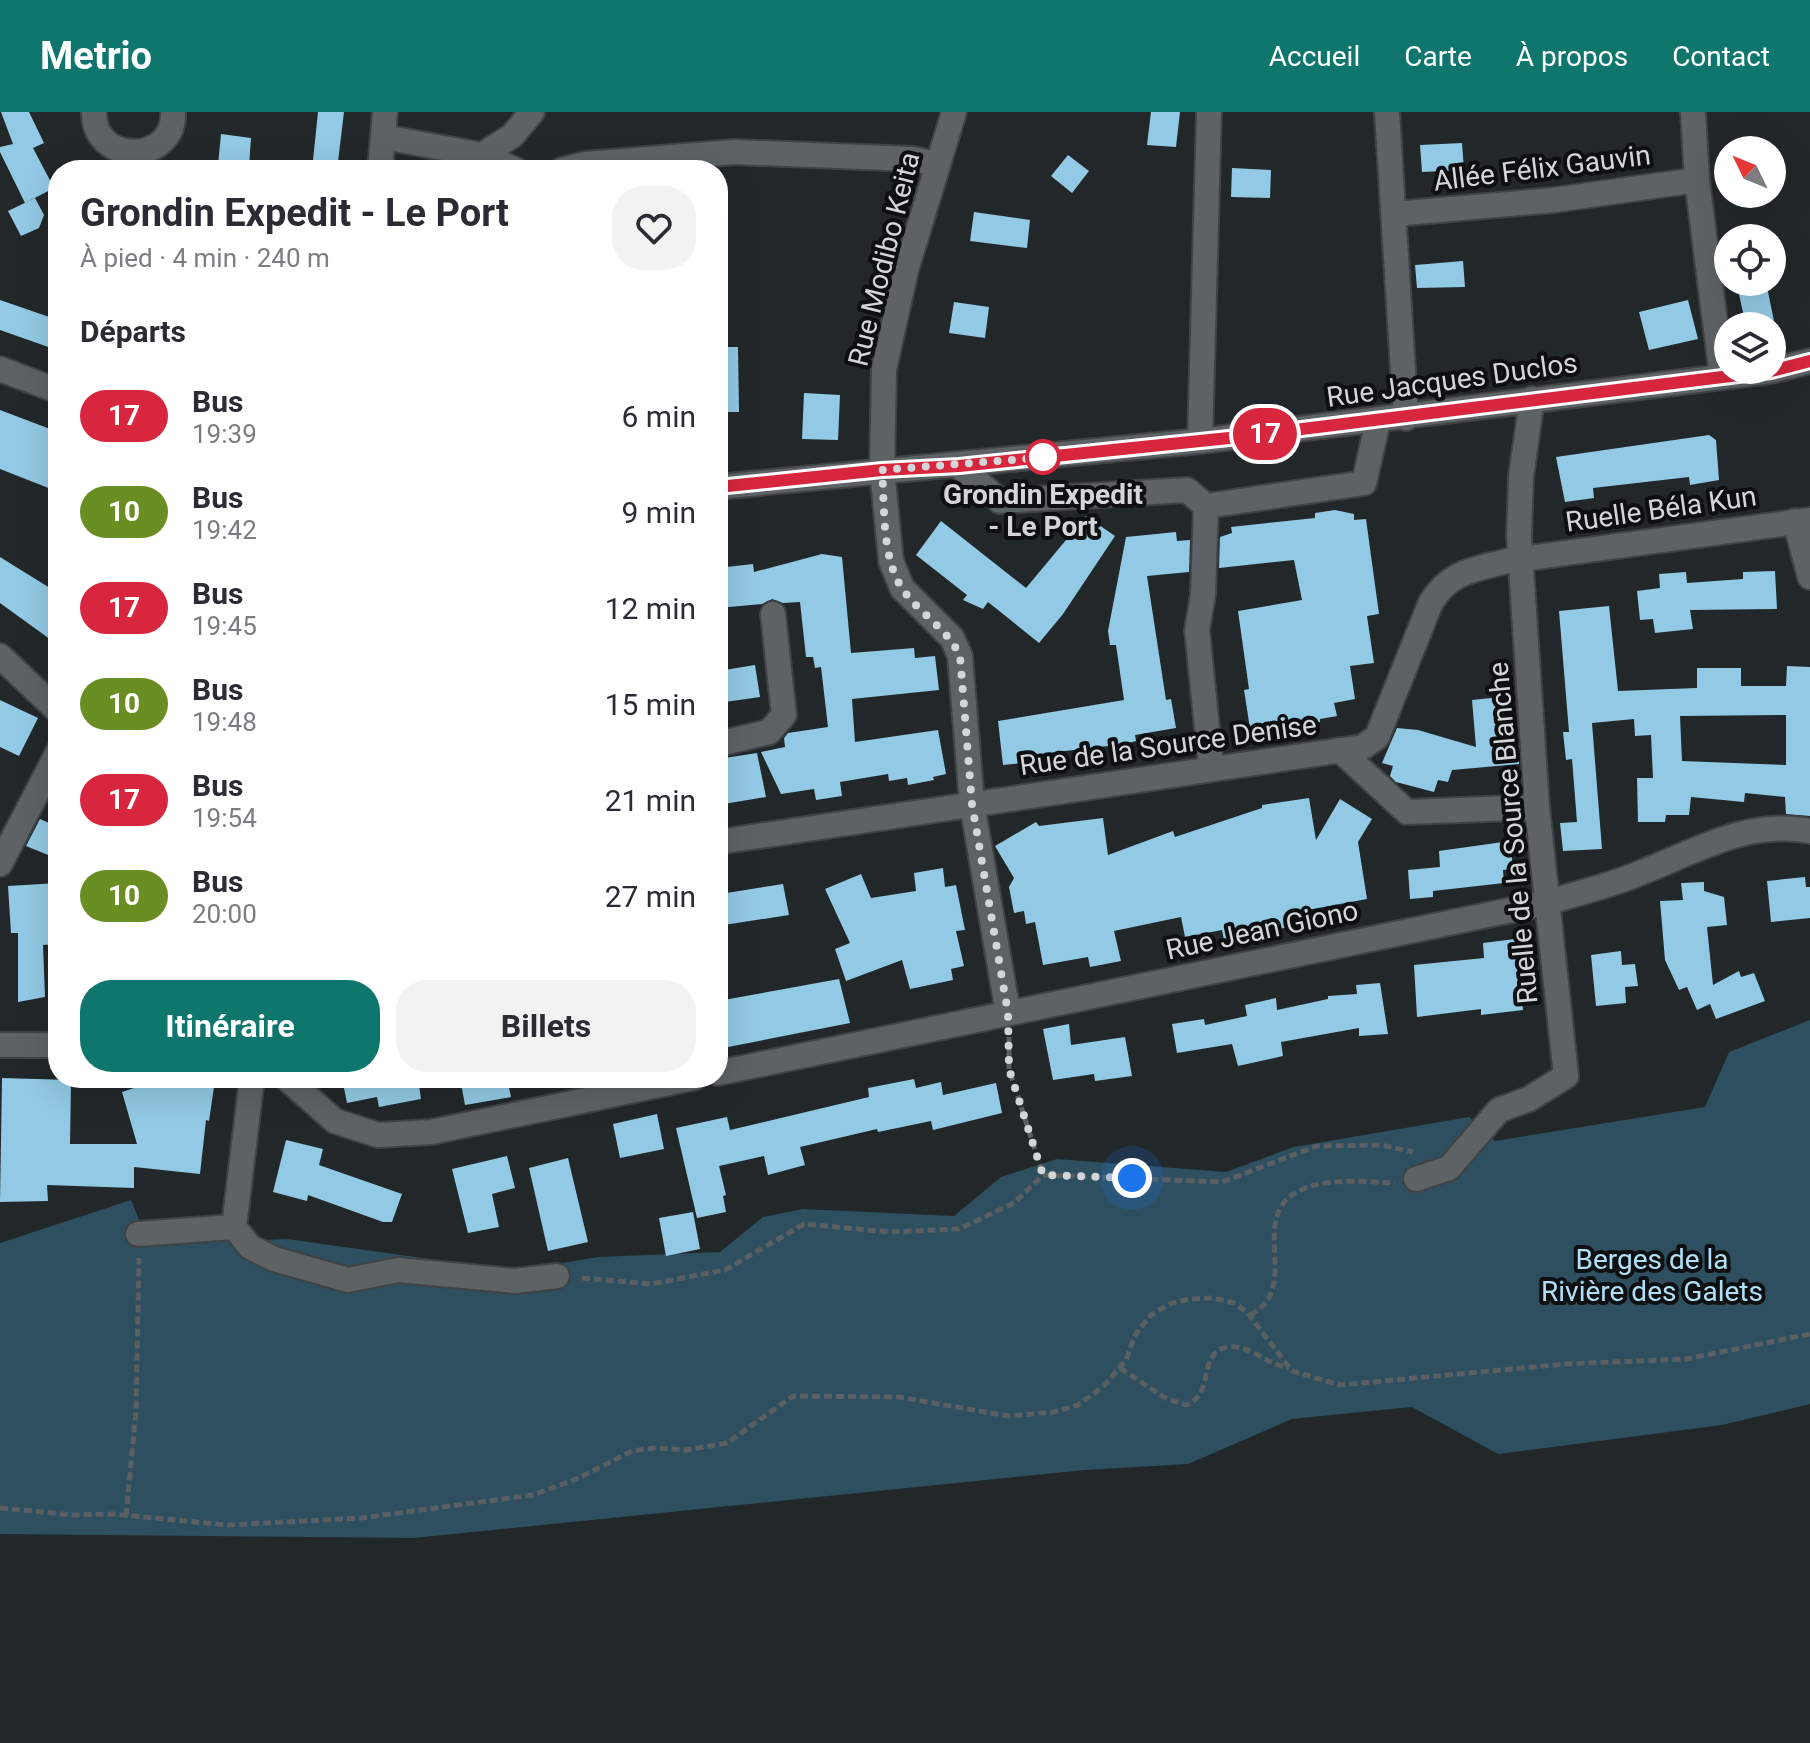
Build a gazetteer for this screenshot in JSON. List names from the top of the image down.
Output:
{
  "streets": {
    "street": [
      "Allée Félix Gauvin",
      "Rue Modibo Keita",
      "Rue Jacques Duclos",
      "Ruelle Béla Kun",
      "Rue de la Source Denise",
      "Ruelle de la Source Blanche",
      "Rue Jean Giono"
    ]
  },
  "crossings": [
    ["Rue Modibo Keita", "Rue Jacques Duclos"],
    ["Rue Modibo Keita", "Rue de la Source Denise"],
    ["Rue Modibo Keita", "Rue Jean Giono"],
    ["Rue Jacques Duclos", "Ruelle de la Source Blanche"],
    ["Ruelle Béla Kun", "Rue de la Source Denise"],
    ["Ruelle Béla Kun", "Ruelle de la Source Blanche"],
    ["Rue de la Source Denise", "Ruelle de la Source Blanche"],
    ["Ruelle de la Source Blanche", "Rue Jean Giono"]
  ],
  "parks": ["Berges de la Rivière des Galets"],
  "places": ["Grondin Expedit - Le Port"],
  "lines": ["bus line 17"],
  "north": "top left",
  "page": {
    "header": "Metrio",
    "nav": [
      "Accueil",
      "Carte",
      "À propos",
      "Contact"
    ],
    "on_map": "17",
    "heading": [
      ["Grondin Expedit - Le Port", "À pied · 4 min · 240 m"],
      "Départs"
    ],
    "list": [
      {
        "mark": "17",
        "name": "Bus",
        "note": "19:39",
        "value": "6 min"
      },
      {
        "mark": "10",
        "name": "Bus",
        "note": "19:42",
        "value": "9 min"
      },
      {
        "mark": "17",
        "name": "Bus",
        "note": "19:45",
        "value": "12 min"
      },
      {
        "mark": "10",
        "name": "Bus",
        "note": "19:48",
        "value": "15 min"
      },
      {
        "mark": "17",
        "name": "Bus",
        "note": "19:54",
        "value": "21 min"
      },
      {
        "mark": "10",
        "name": "Bus",
        "note": "20:00",
        "value": "27 min"
      }
    ],
    "buttons": ["Itinéraire", "Billets"]
  }
}
